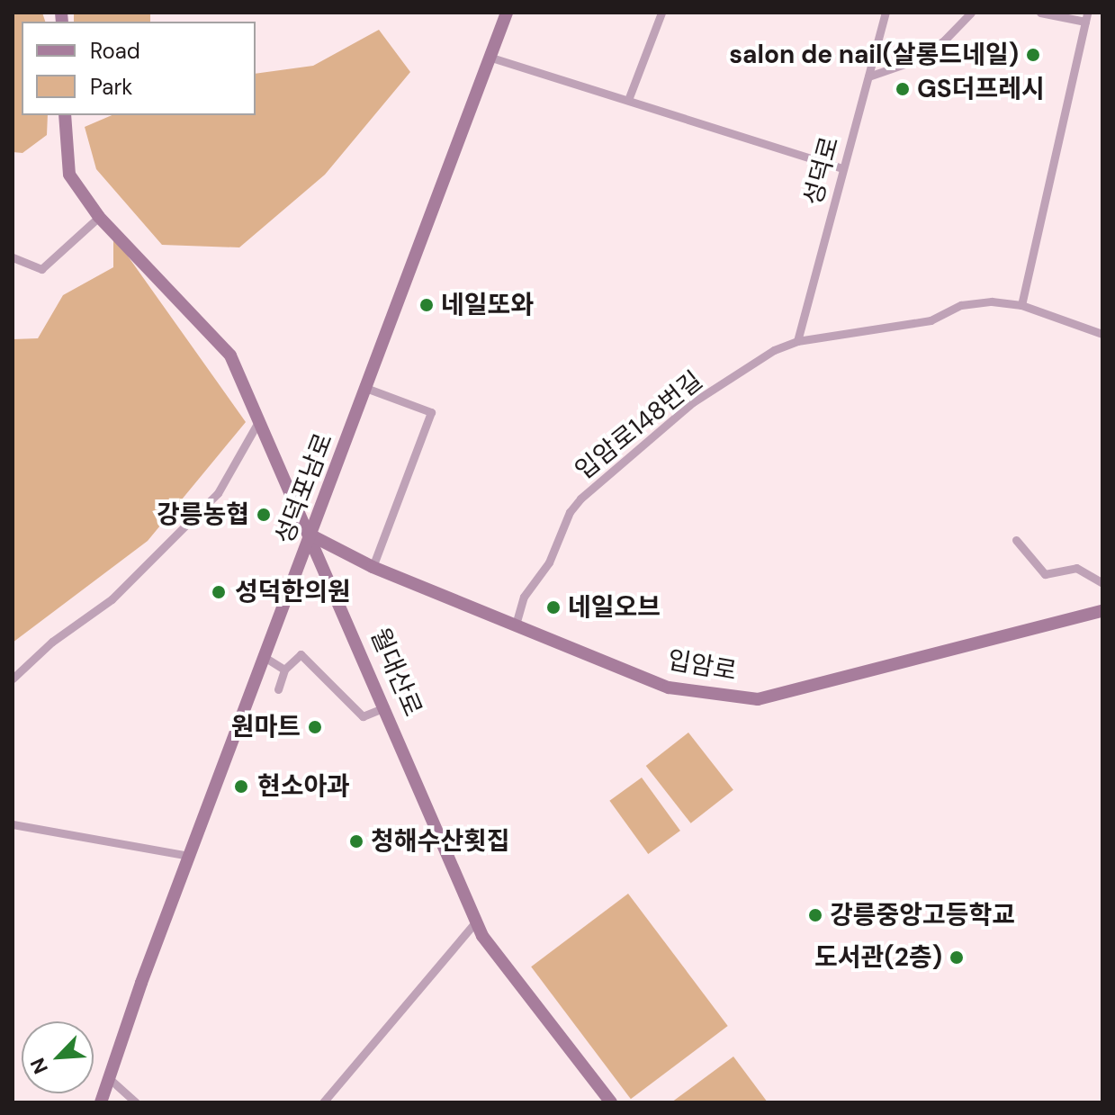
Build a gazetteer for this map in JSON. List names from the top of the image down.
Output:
{
  "streets": {
    "street": [
      "성덕로",
      "입암로148번길",
      "성덕포남로",
      "입암로",
      "월대산로"
    ]
  },
  "crossings": [
    ["성덕로", "입암로148번길"],
    ["입암로148번길", "입암로"],
    ["성덕포남로", "입암로"],
    ["성덕포남로", "월대산로"],
    ["입암로", "월대산로"]
  ],
  "places": [
    "salon de nail(살롱드네일)",
    "GS더프레시",
    "네일또와",
    "강릉농협",
    "성덕한의원",
    "네일오브",
    "원마트",
    "현소아과",
    "청해수산횟집",
    "강릉중앙고등학교",
    "도서관(2층)"
  ],
  "legend": ["Road", "Park"],
  "north": "bottom left"
}
